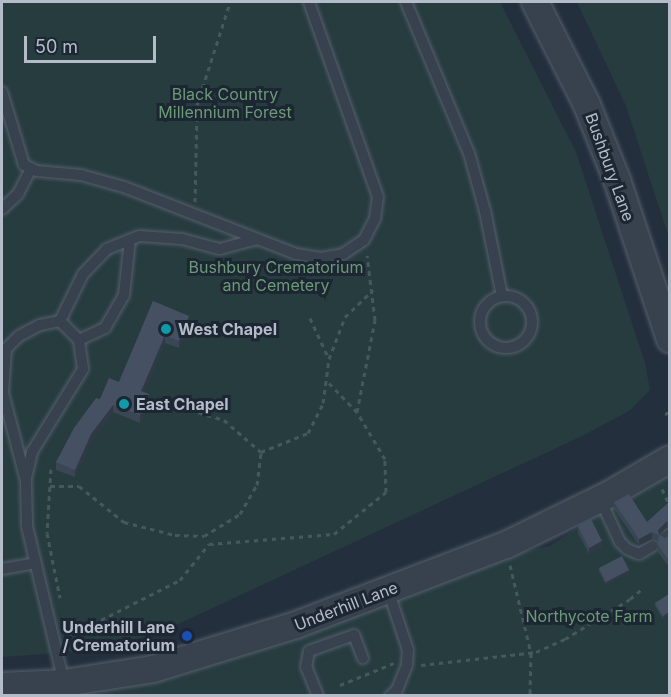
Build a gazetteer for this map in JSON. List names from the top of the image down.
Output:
{
  "streets": {
    "street": ["Bushbury Lane", "Underhill Lane"]
  },
  "parks": ["Black Country Millennium Forest", "Bushbury Crematorium and Cemetery", "Northycote Farm"],
  "places": ["West Chapel", "East Chapel", "Underhill Lane / Crematorium"],
  "scale_bar": "50 m"
}
